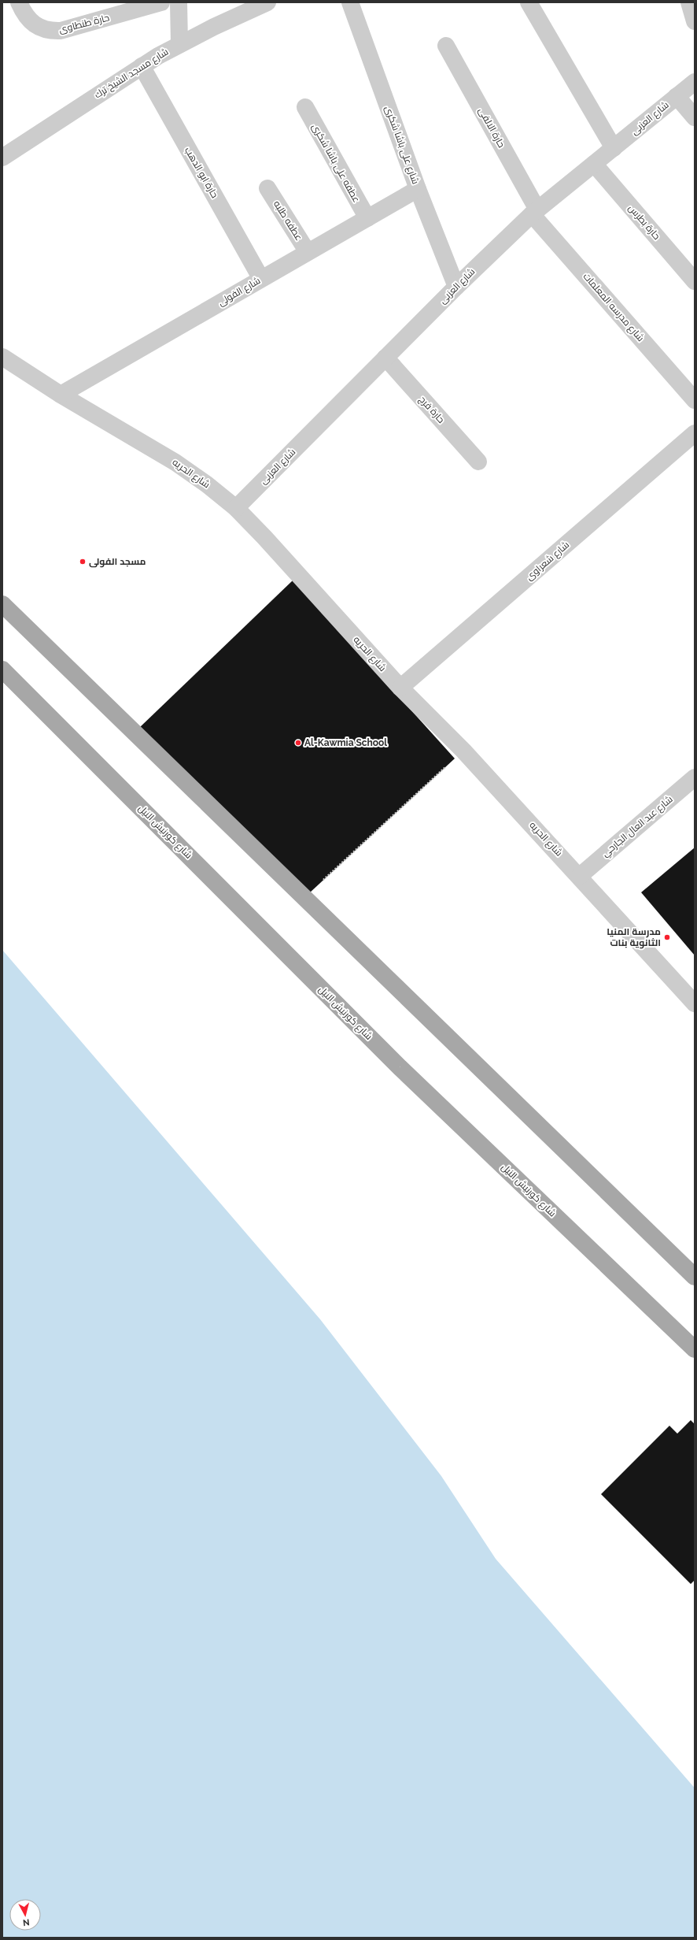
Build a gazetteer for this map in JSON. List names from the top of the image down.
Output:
{
  "streets": {
    "main road": ["شارع كورنيش النيل"],
    "street": [
      "حارة طنطاوى",
      "شارع مسجد الشيخ ترك",
      "شارع العزبى",
      "حارة الالفى",
      "شارع على باشا شكرى",
      "عطفه على باشا شكرى",
      "حارة ابو الدهب",
      "عطفه طلبه",
      "حارة بطرس",
      "شارع الفولى",
      "شارع مدرسه المعلمات",
      "حارة فرج",
      "شارع الحريه",
      "شارع شعراوى",
      "شارع عبد العال الجارحي"
    ]
  },
  "crossings": [
    ["شارع مسجد الشيخ ترك", "حارة ابو الدهب"],
    ["شارع العزبى", "حارة الالفى"],
    ["شارع العزبى", "شارع على باشا شكرى"],
    ["شارع العزبى", "حارة بطرس"],
    ["شارع العزبى", "شارع مدرسه المعلمات"],
    ["شارع العزبى", "حارة فرج"],
    ["شارع العزبى", "شارع الحريه"],
    ["حارة الالفى", "شارع مدرسه المعلمات"],
    ["شارع على باشا شكرى", "شارع الفولى"],
    ["عطفه على باشا شكرى", "شارع الفولى"],
    ["حارة ابو الدهب", "شارع الفولى"],
    ["عطفه طلبه", "شارع الفولى"],
    ["شارع الفولى", "شارع الحريه"],
    ["شارع الحريه", "شارع شعراوى"],
    ["شارع الحريه", "شارع عبد العال الجارحي"]
  ],
  "places": ["مسجد الفولى", "Al-Kawmia School", "مدرسة المنيا الثانوية بنات"],
  "north": "bottom"
}
